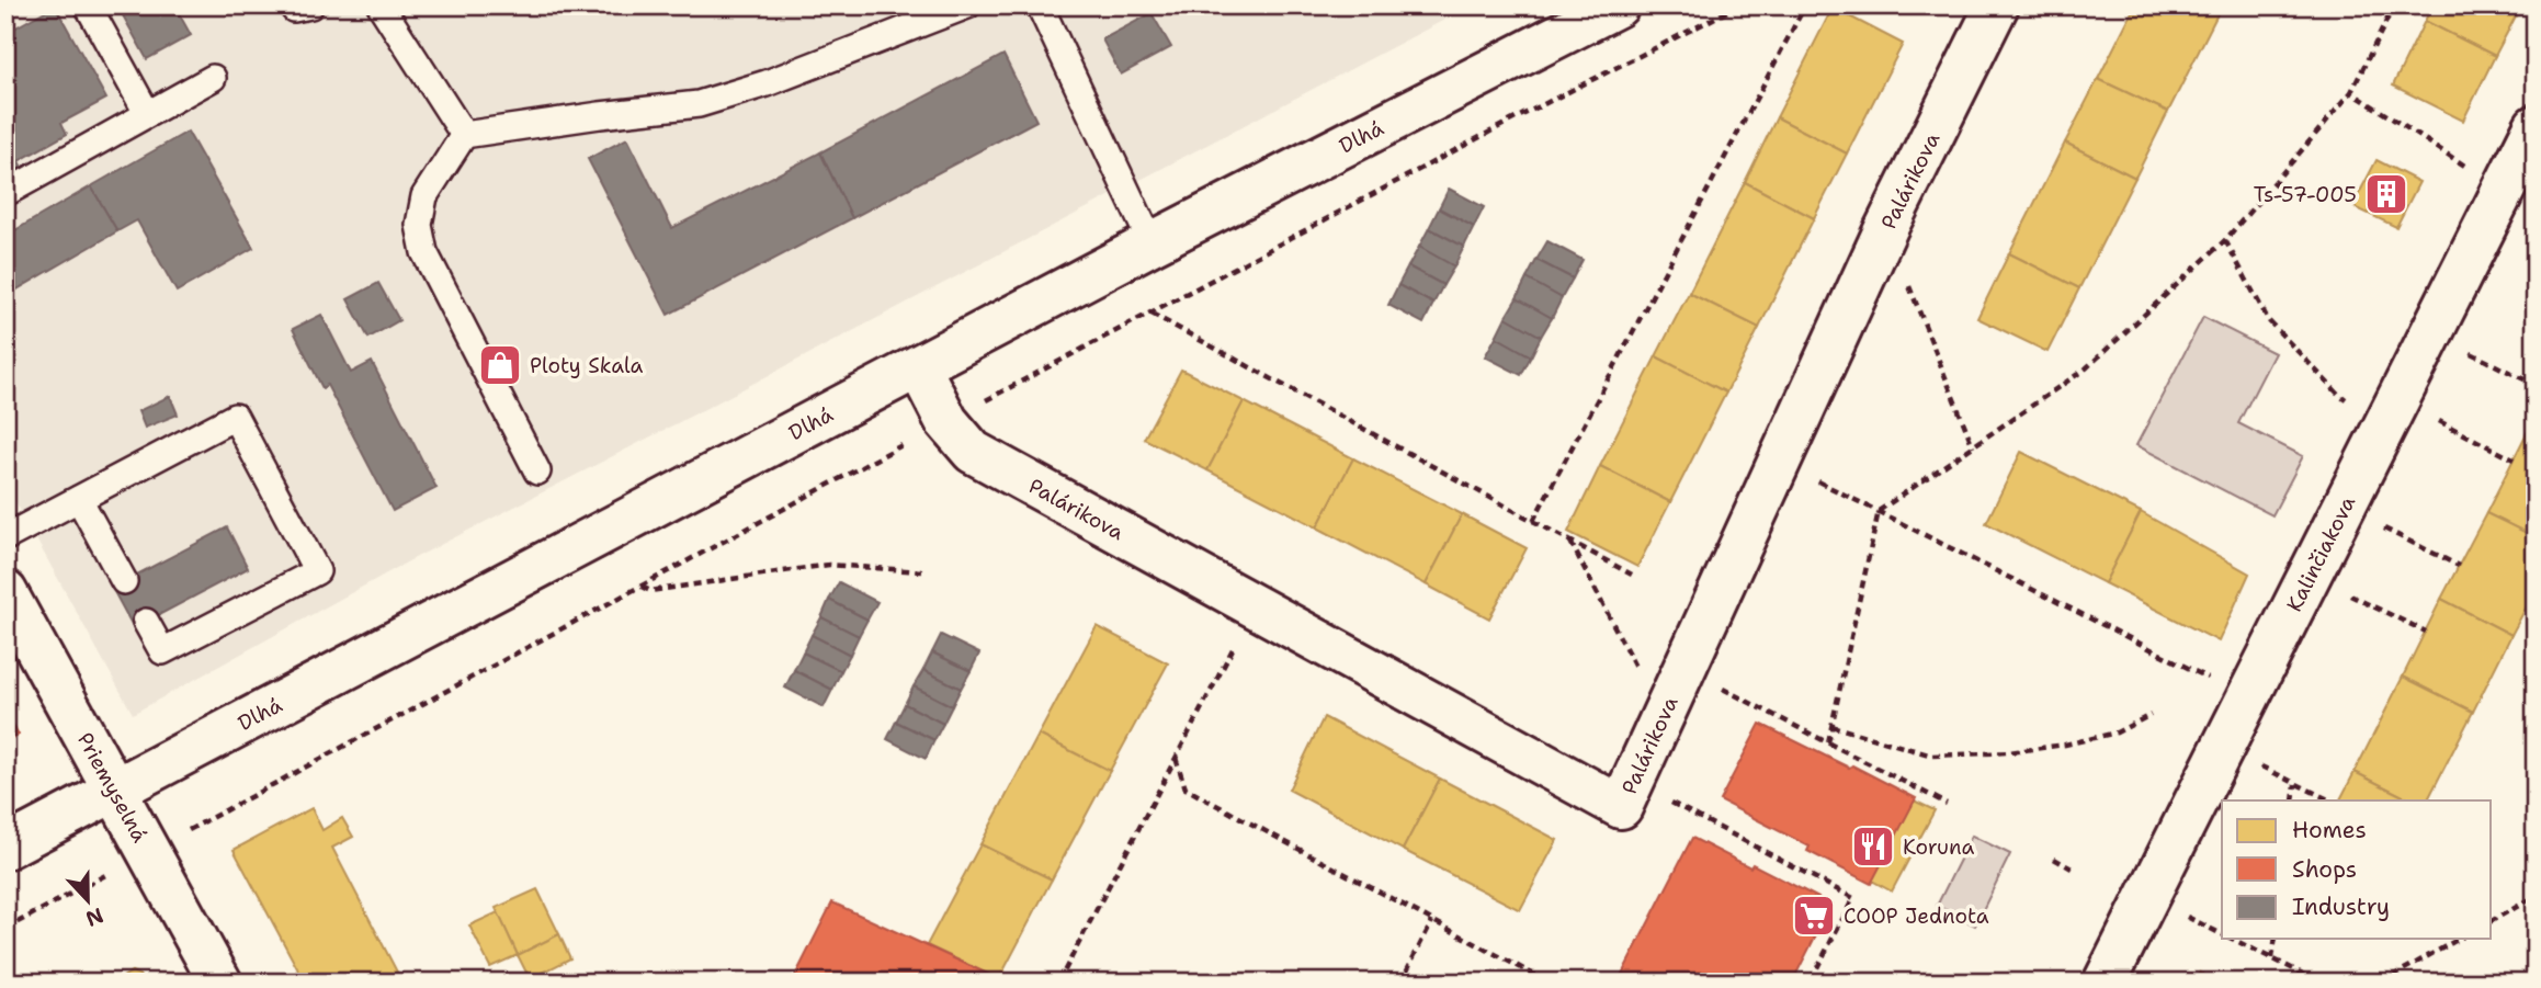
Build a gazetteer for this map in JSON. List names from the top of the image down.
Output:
{
  "streets": {
    "street": [
      "Dlhá",
      "Palárikova",
      "Kalinčiakova",
      "Priemyselná"
    ]
  },
  "crossings": [
    ["Dlhá", "Palárikova"],
    ["Dlhá", "Priemyselná"]
  ],
  "places": {
    "building": ["Ts-57-005"],
    "shop": ["Ploty Skala"],
    "restaurant": ["Koruna"],
    "supermarket": ["COOP Jednota"]
  },
  "legend": ["Homes", "Shops", "Industry"],
  "north": "bottom"
}
